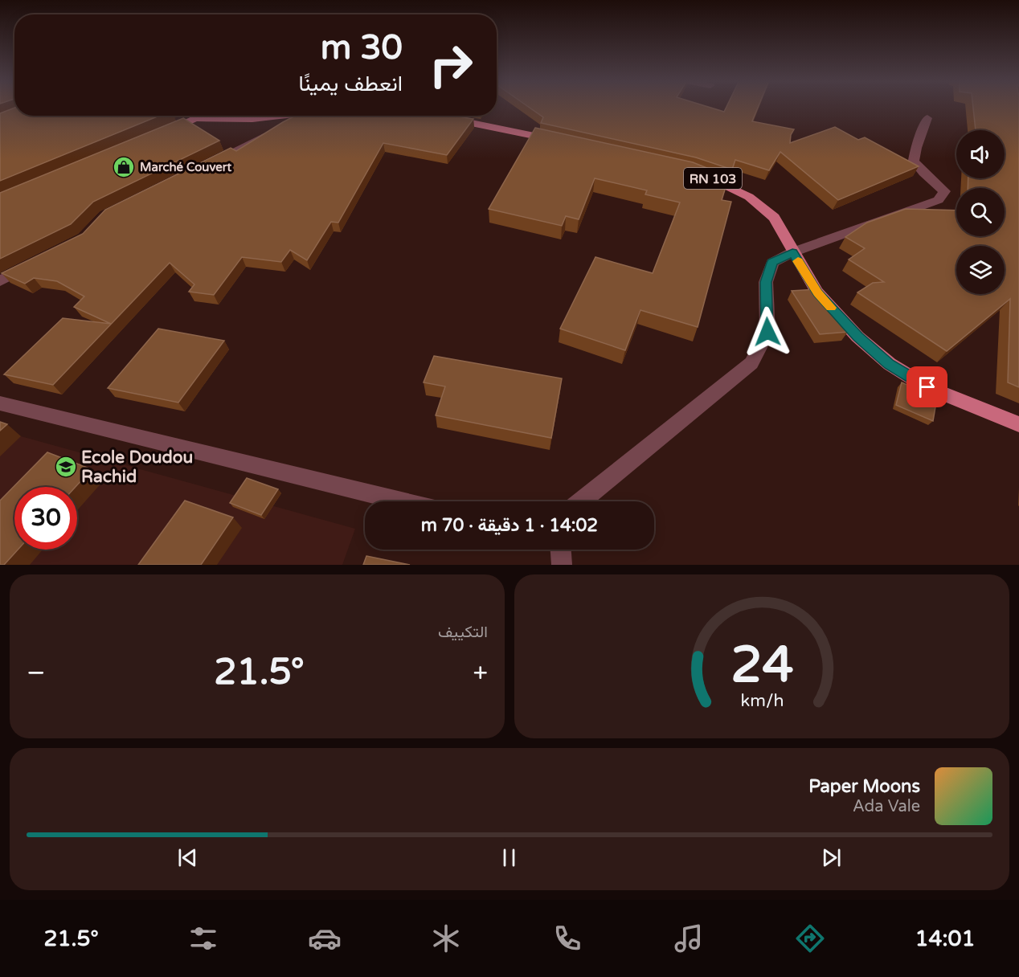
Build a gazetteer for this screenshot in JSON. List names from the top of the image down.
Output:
{
  "streets": {
    "main road": ["RN 103"]
  },
  "places": {
    "shop": ["Marché Couvert"],
    "school or university": ["Ecole Doudou Rachid"]
  },
  "page": {
    "turn": ["30 m", "انعطف يمينًا"],
    "limit": "30",
    "trip": "14:02 · 1 دقيقة · 70 m",
    "tile": "التكييف",
    "heat": ["−", "21.5°", "+"],
    "song": ["Paper Moons", "Ada Vale"],
    "tabs": ["14:01", "21.5°"],
    "gauge": ["24", "km/h"]
  }
}
